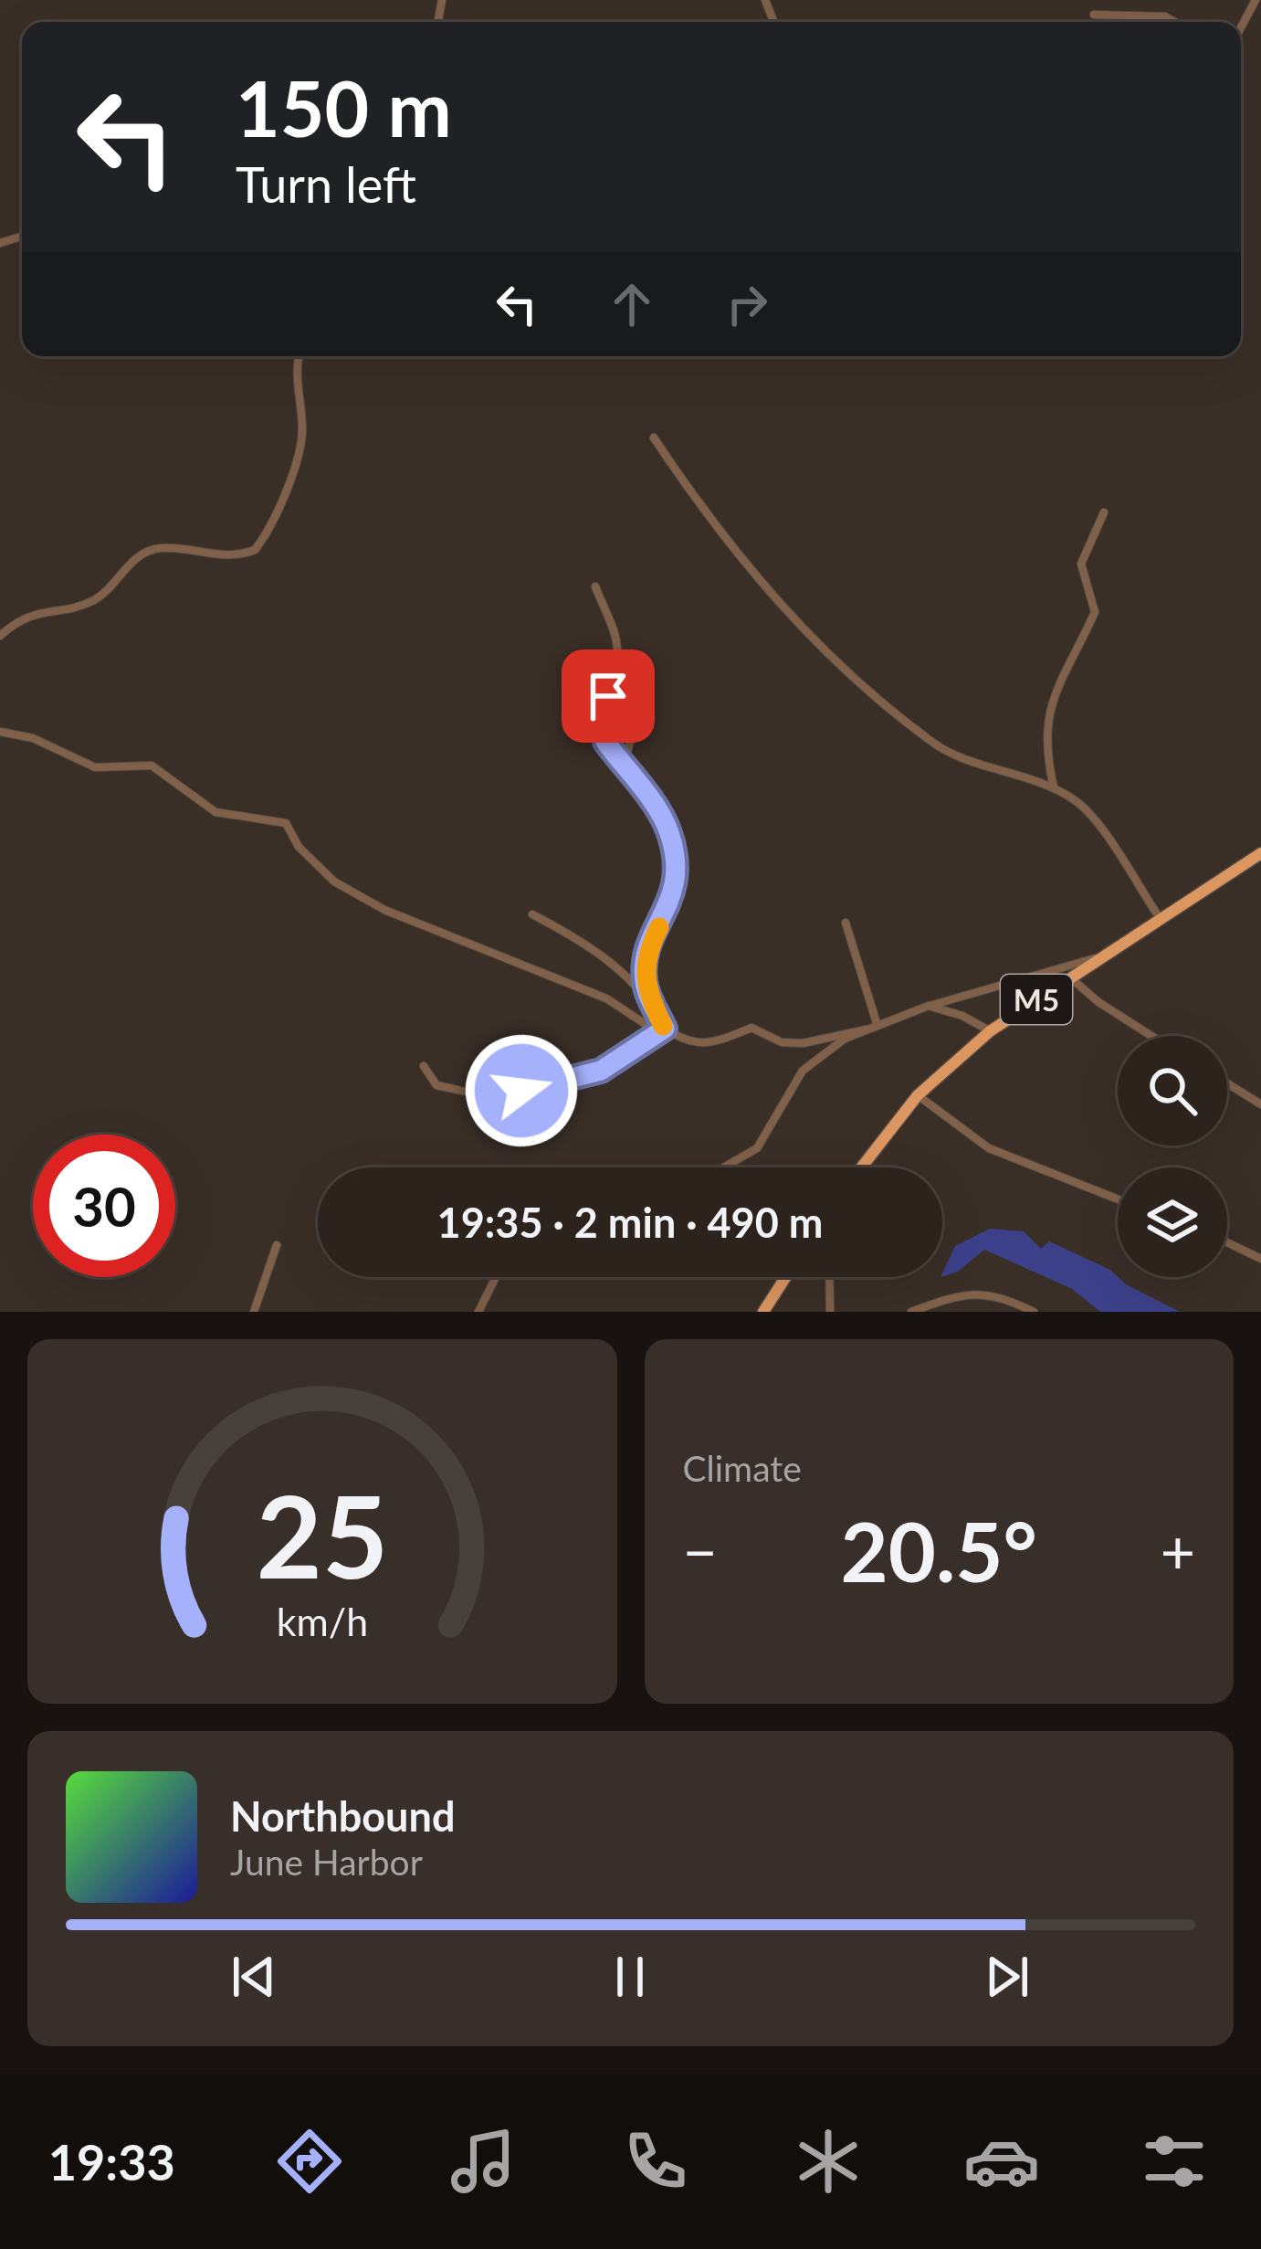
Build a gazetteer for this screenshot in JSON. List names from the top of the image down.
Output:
{
  "streets": {
    "highway": ["M5"]
  },
  "page": {
    "turn": ["150 m", "Turn left"],
    "limit": "30",
    "trip": "19:35 · 2 min · 490 m",
    "tile": "Climate",
    "heat": ["−", "20.5°", "+"],
    "song": ["Northbound", "June Harbor"],
    "tabs": "19:33",
    "gauge": ["25", "km/h"]
  }
}
